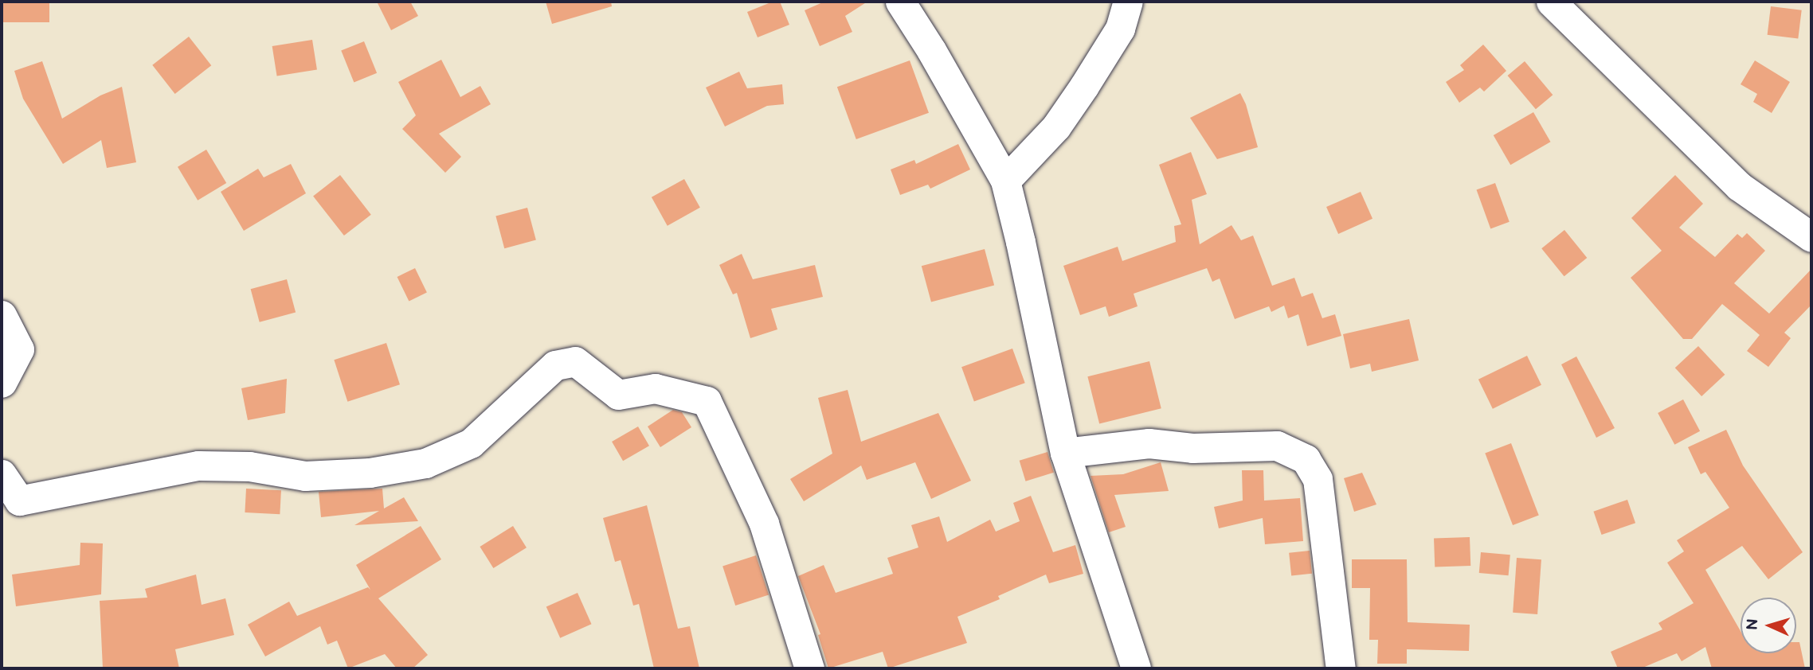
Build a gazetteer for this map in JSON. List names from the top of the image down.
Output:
{
  "north": "left"
}
